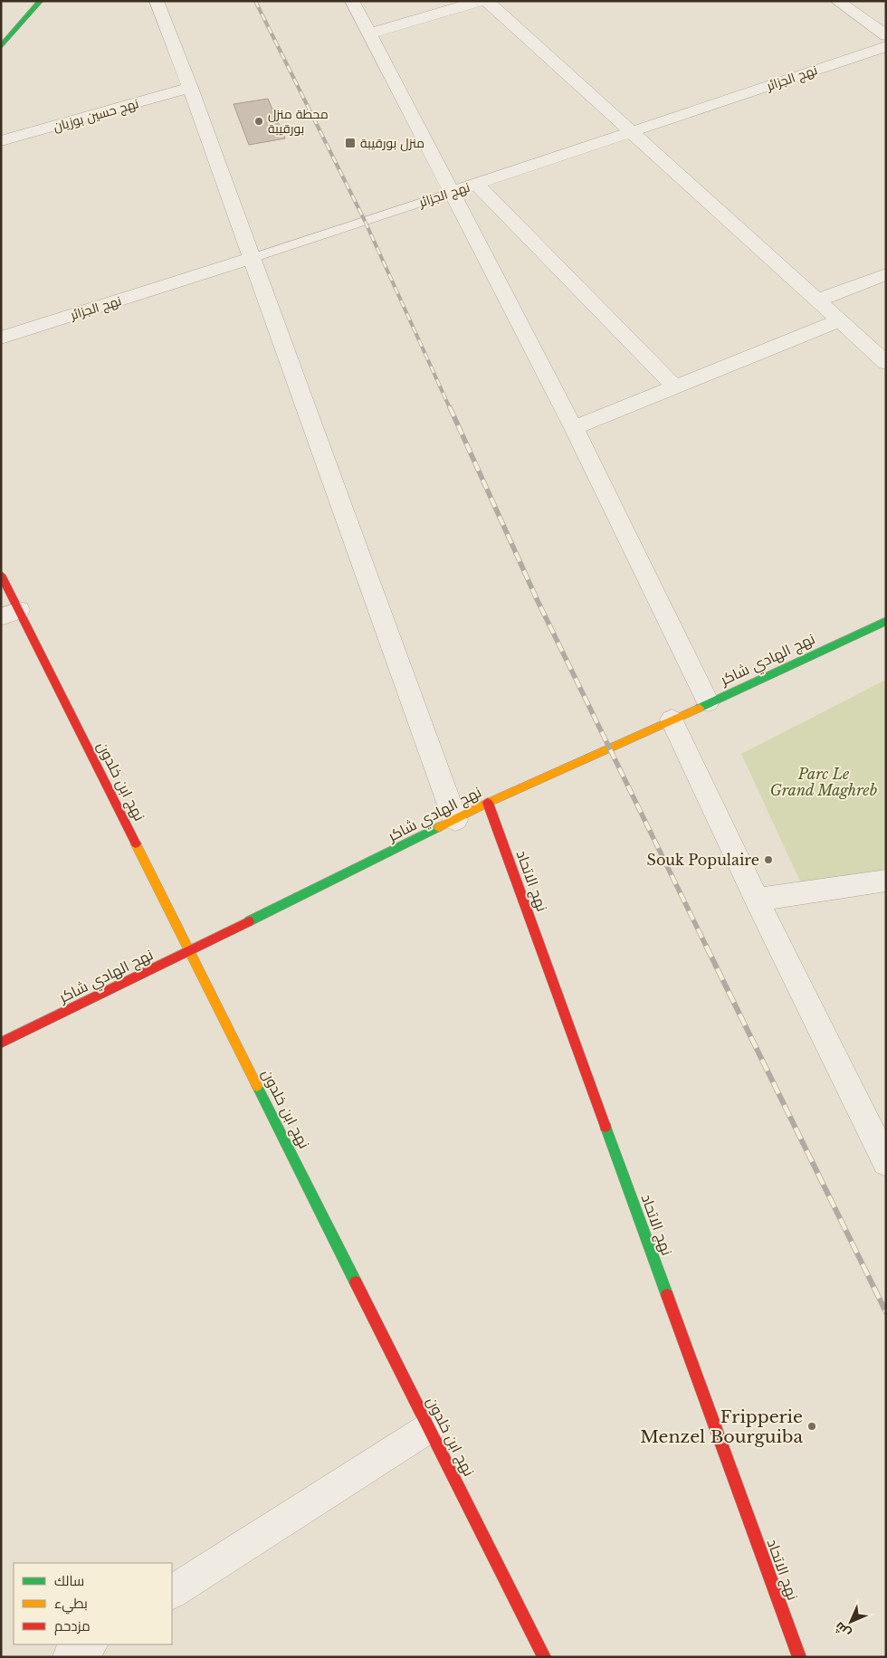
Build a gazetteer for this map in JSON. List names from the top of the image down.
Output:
{
  "streets": {
    "street": [
      "نهج الجزائر",
      "نهج حسين بوزيان",
      "نهج الهادي شاكر",
      "نهج ابن خلدون",
      "نهج الاتحاد"
    ]
  },
  "crossings": [
    ["نهج الهادي شاكر", "نهج ابن خلدون"],
    ["نهج الهادي شاكر", "نهج الاتحاد"]
  ],
  "parks": ["Parc Le Grand Maghreb"],
  "places": {
    "other": ["محطة منزل بورقيبة", "Souk Populaire", "Fripperie Menzel Bourguiba"],
    "transit": ["منزل بورقيبة"]
  },
  "legend": ["سالك", "بطيء", "مزدحم"],
  "north": "bottom left"
}
